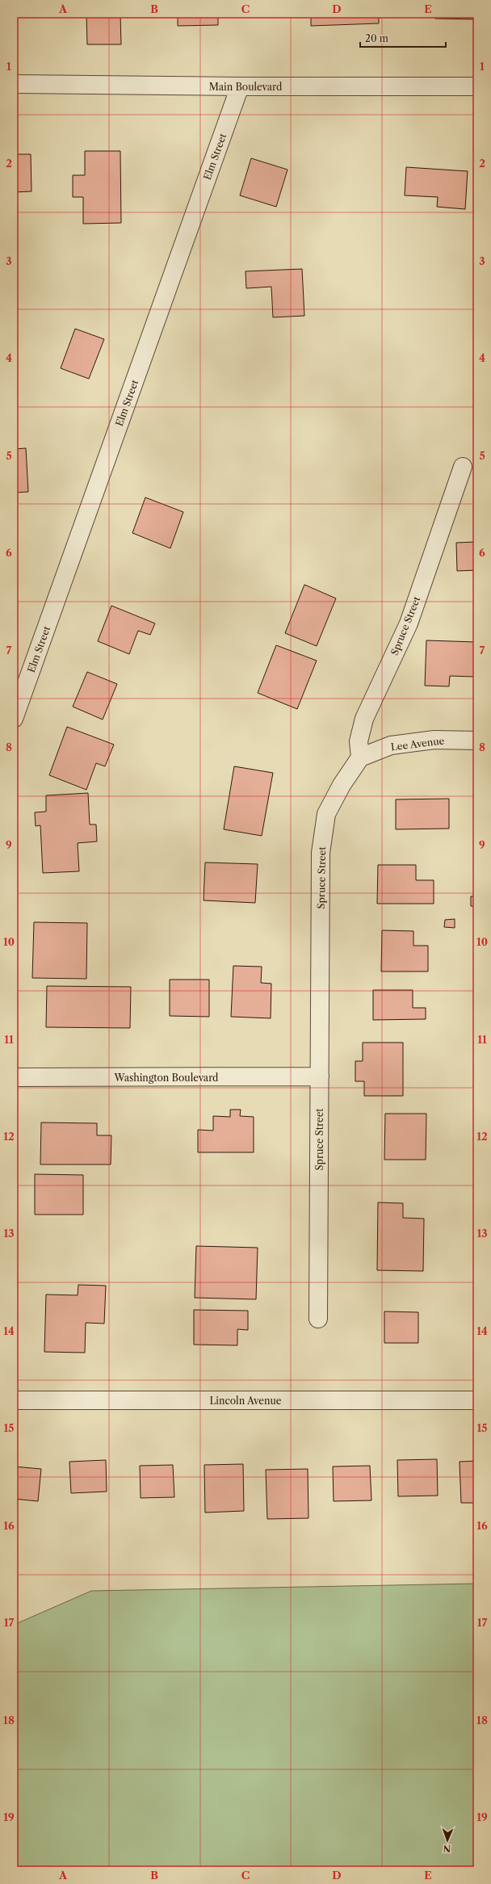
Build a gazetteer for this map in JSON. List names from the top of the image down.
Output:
{
  "streets": {
    "street": [
      "Main Boulevard",
      "Elm Street",
      "Spruce Street",
      "Lee Avenue",
      "Washington Boulevard",
      "Lincoln Avenue"
    ]
  },
  "crossings": [
    ["Main Boulevard", "Elm Street"],
    ["Spruce Street", "Lee Avenue"],
    ["Spruce Street", "Washington Boulevard"]
  ],
  "scale_bar": "20 m",
  "north": "bottom",
  "grid": {
    "columns": [
      "A",
      "B",
      "C",
      "D",
      "E"
    ],
    "rows": [
      "1",
      "2",
      "3",
      "4",
      "5",
      "6",
      "7",
      "8",
      "9",
      "10",
      "11",
      "12",
      "13",
      "14",
      "15",
      "16",
      "17",
      "18",
      "19"
    ]
  }
}
